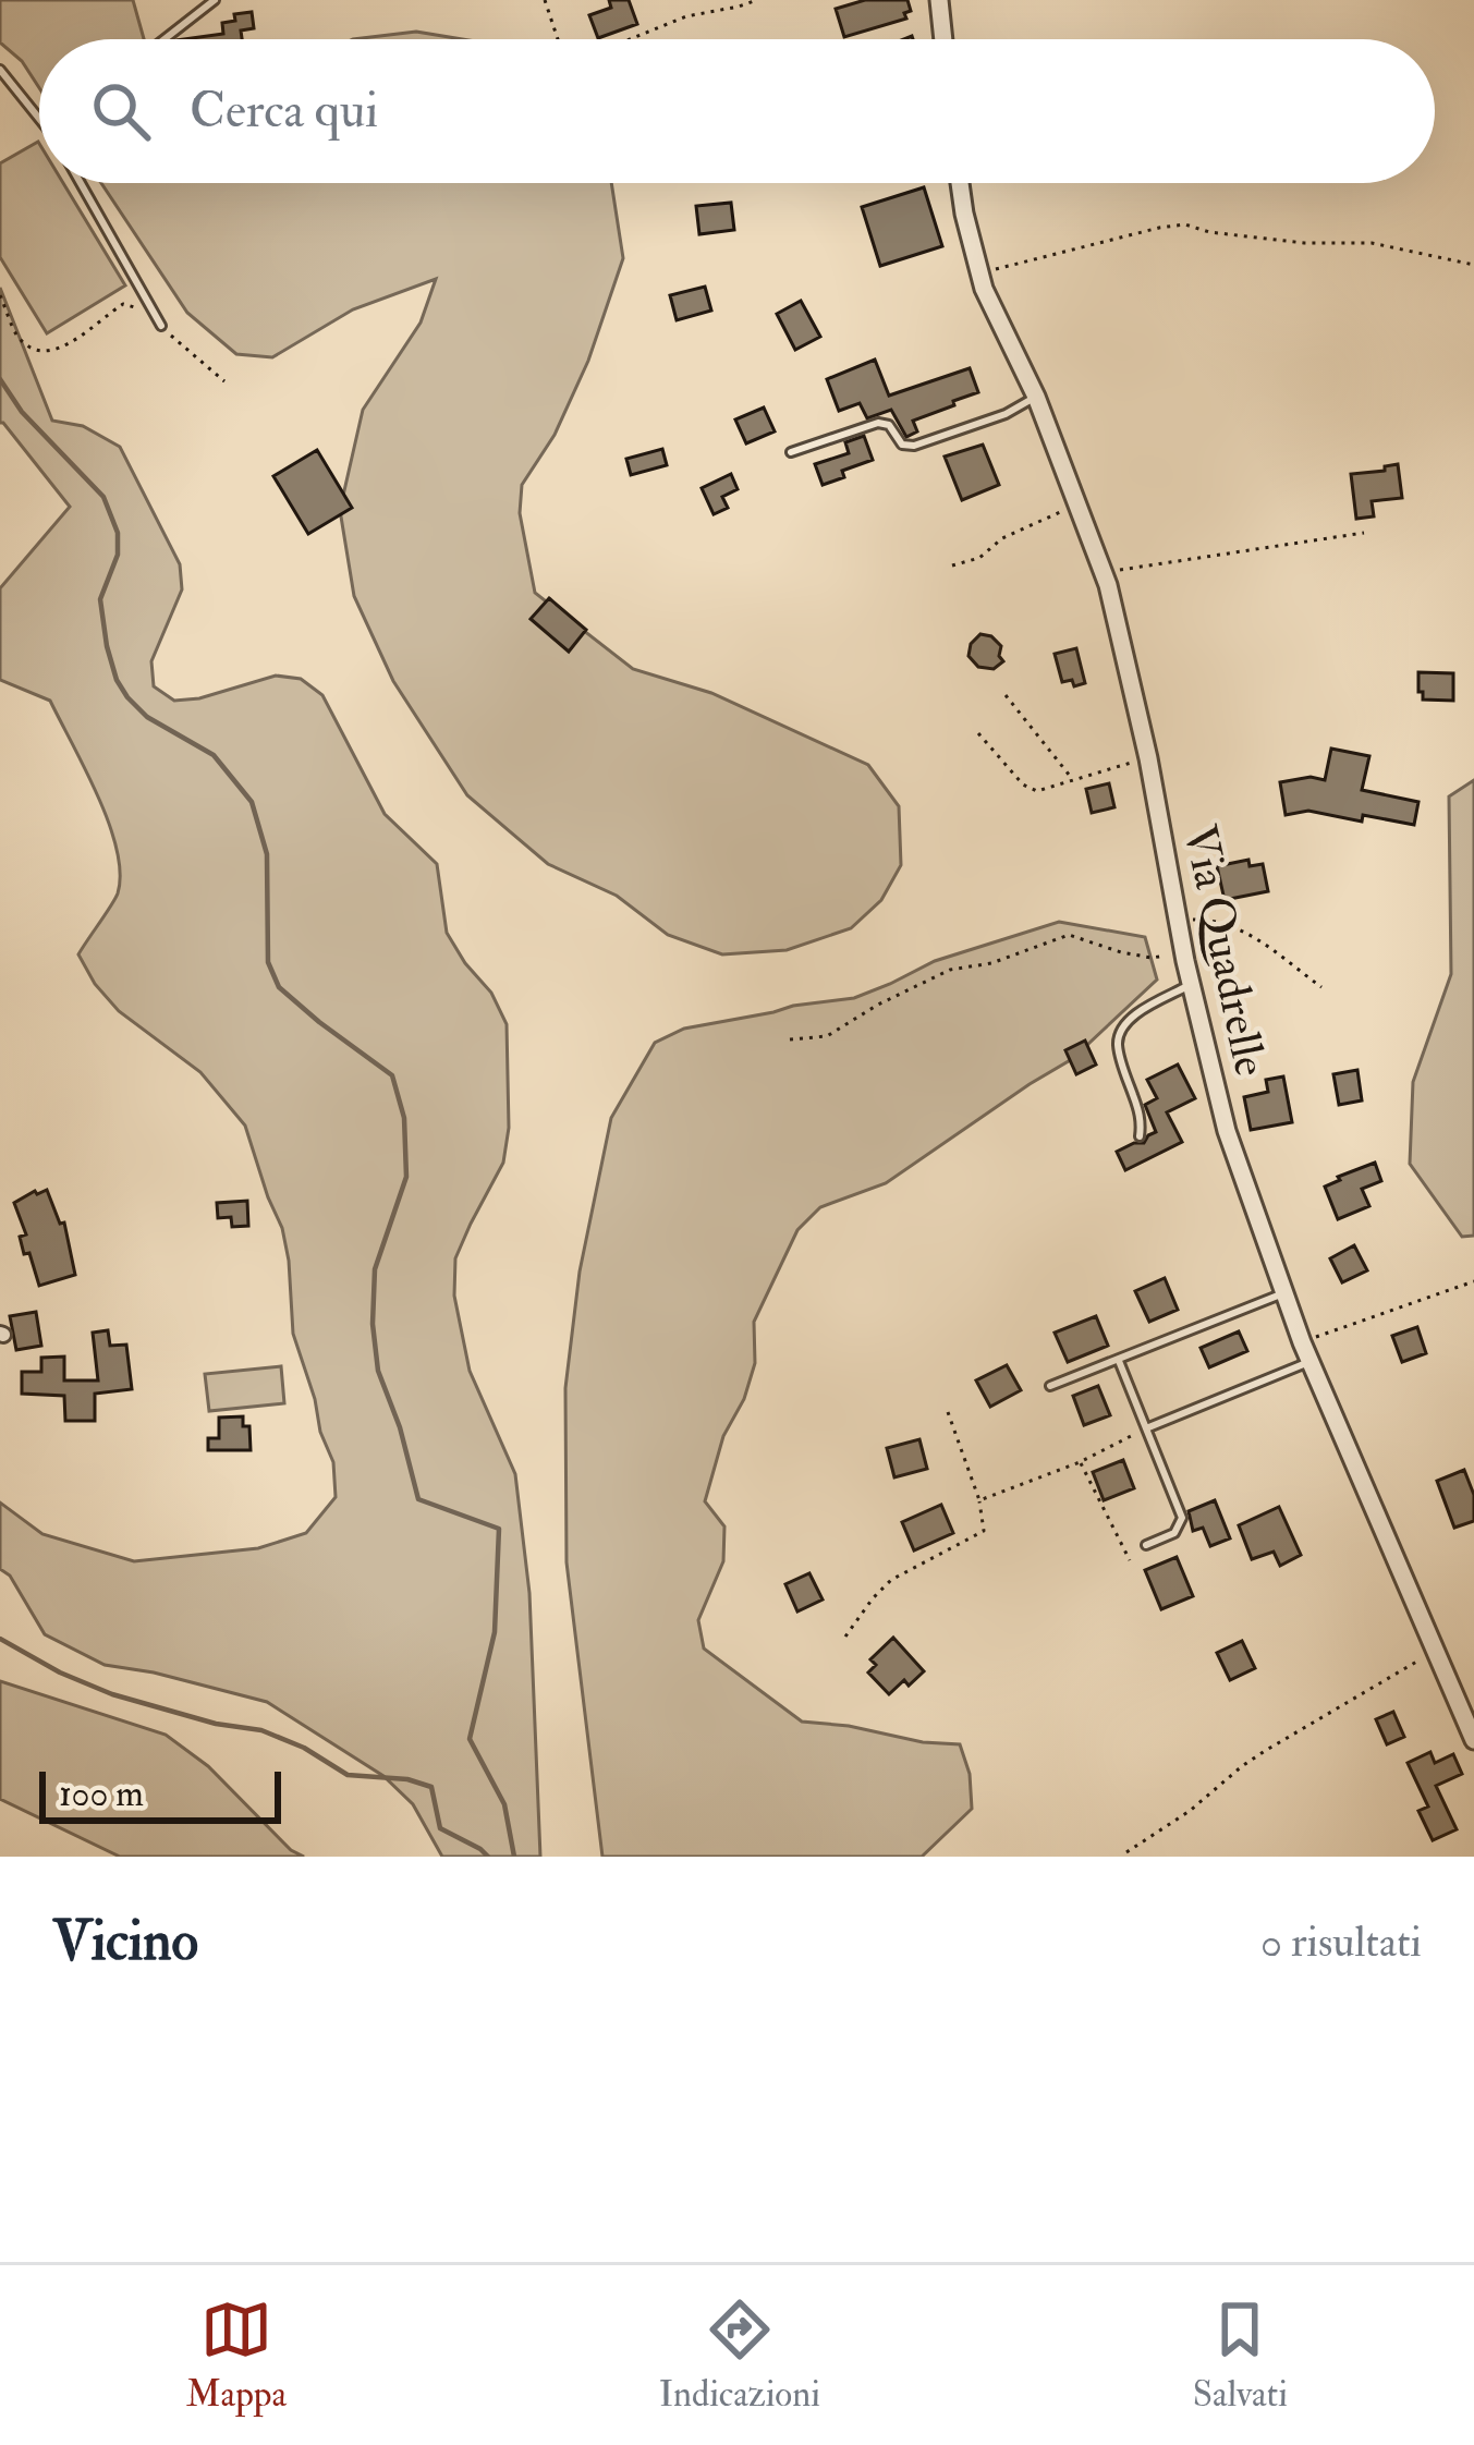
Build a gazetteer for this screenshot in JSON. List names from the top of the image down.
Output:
{
  "streets": {
    "street": ["Via Quadrelle"]
  },
  "scale_bar": "100 m",
  "page": {
    "search": "Cerca qui",
    "scale": "100 m",
    "heading": ["Vicino", "0 risultati"],
    "nav": ["Mappa", "Indicazioni", "Salvati"]
  }
}
